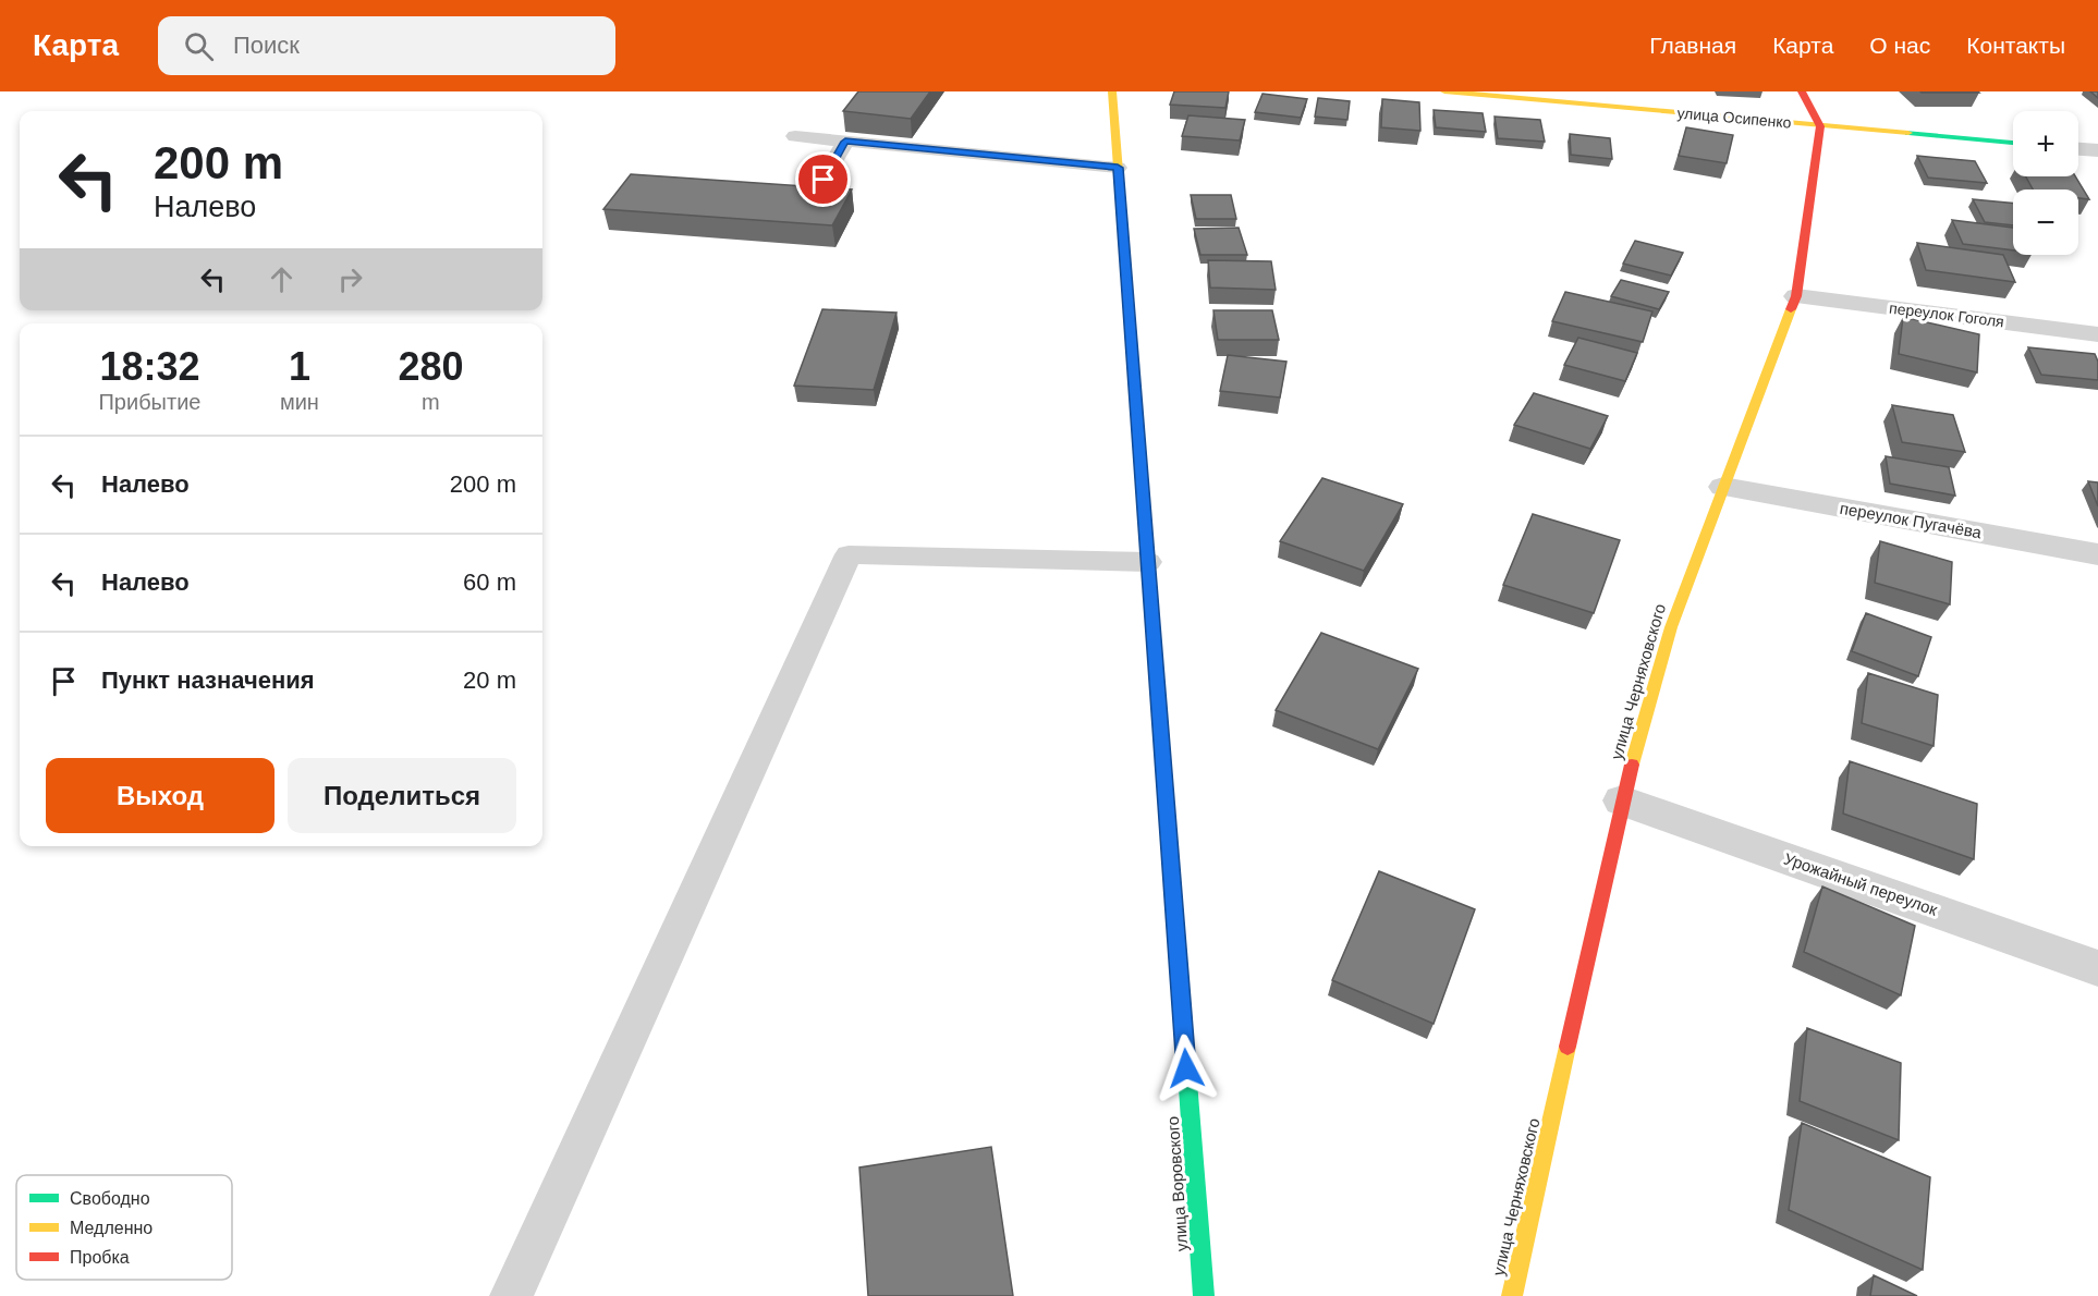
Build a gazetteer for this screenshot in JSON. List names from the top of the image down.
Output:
{
  "streets": {
    "street": [
      "улица Осипенко",
      "переулок Гоголя",
      "переулок Пугачёва",
      "улица Черняховского",
      "Урожайный переулок",
      "улица Воровского"
    ]
  },
  "crossings": [
    ["улица Осипенко", "улица Черняховского"],
    ["переулок Гоголя", "улица Черняховского"],
    ["переулок Пугачёва", "улица Черняховского"],
    ["улица Черняховского", "Урожайный переулок"]
  ],
  "legend": ["Свободно", "Медленно", "Пробка"],
  "page": {
    "header": "Карта",
    "search": "Поиск",
    "nav": [
      "Главная",
      "Карта",
      "О нас",
      "Контакты"
    ],
    "map_buttons": ["+", "−"],
    "turn": ["200 m", "Налево"],
    "eta": [
      "18:32",
      "Прибытие",
      "1",
      "мин",
      "280",
      "m"
    ],
    "list": [
      {
        "name": "Налево",
        "value": "200 m"
      },
      {
        "name": "Налево",
        "value": "60 m"
      },
      {
        "name": "Пункт назначения",
        "value": "20 m"
      }
    ],
    "buttons": ["Выход", "Поделиться"]
  }
}
